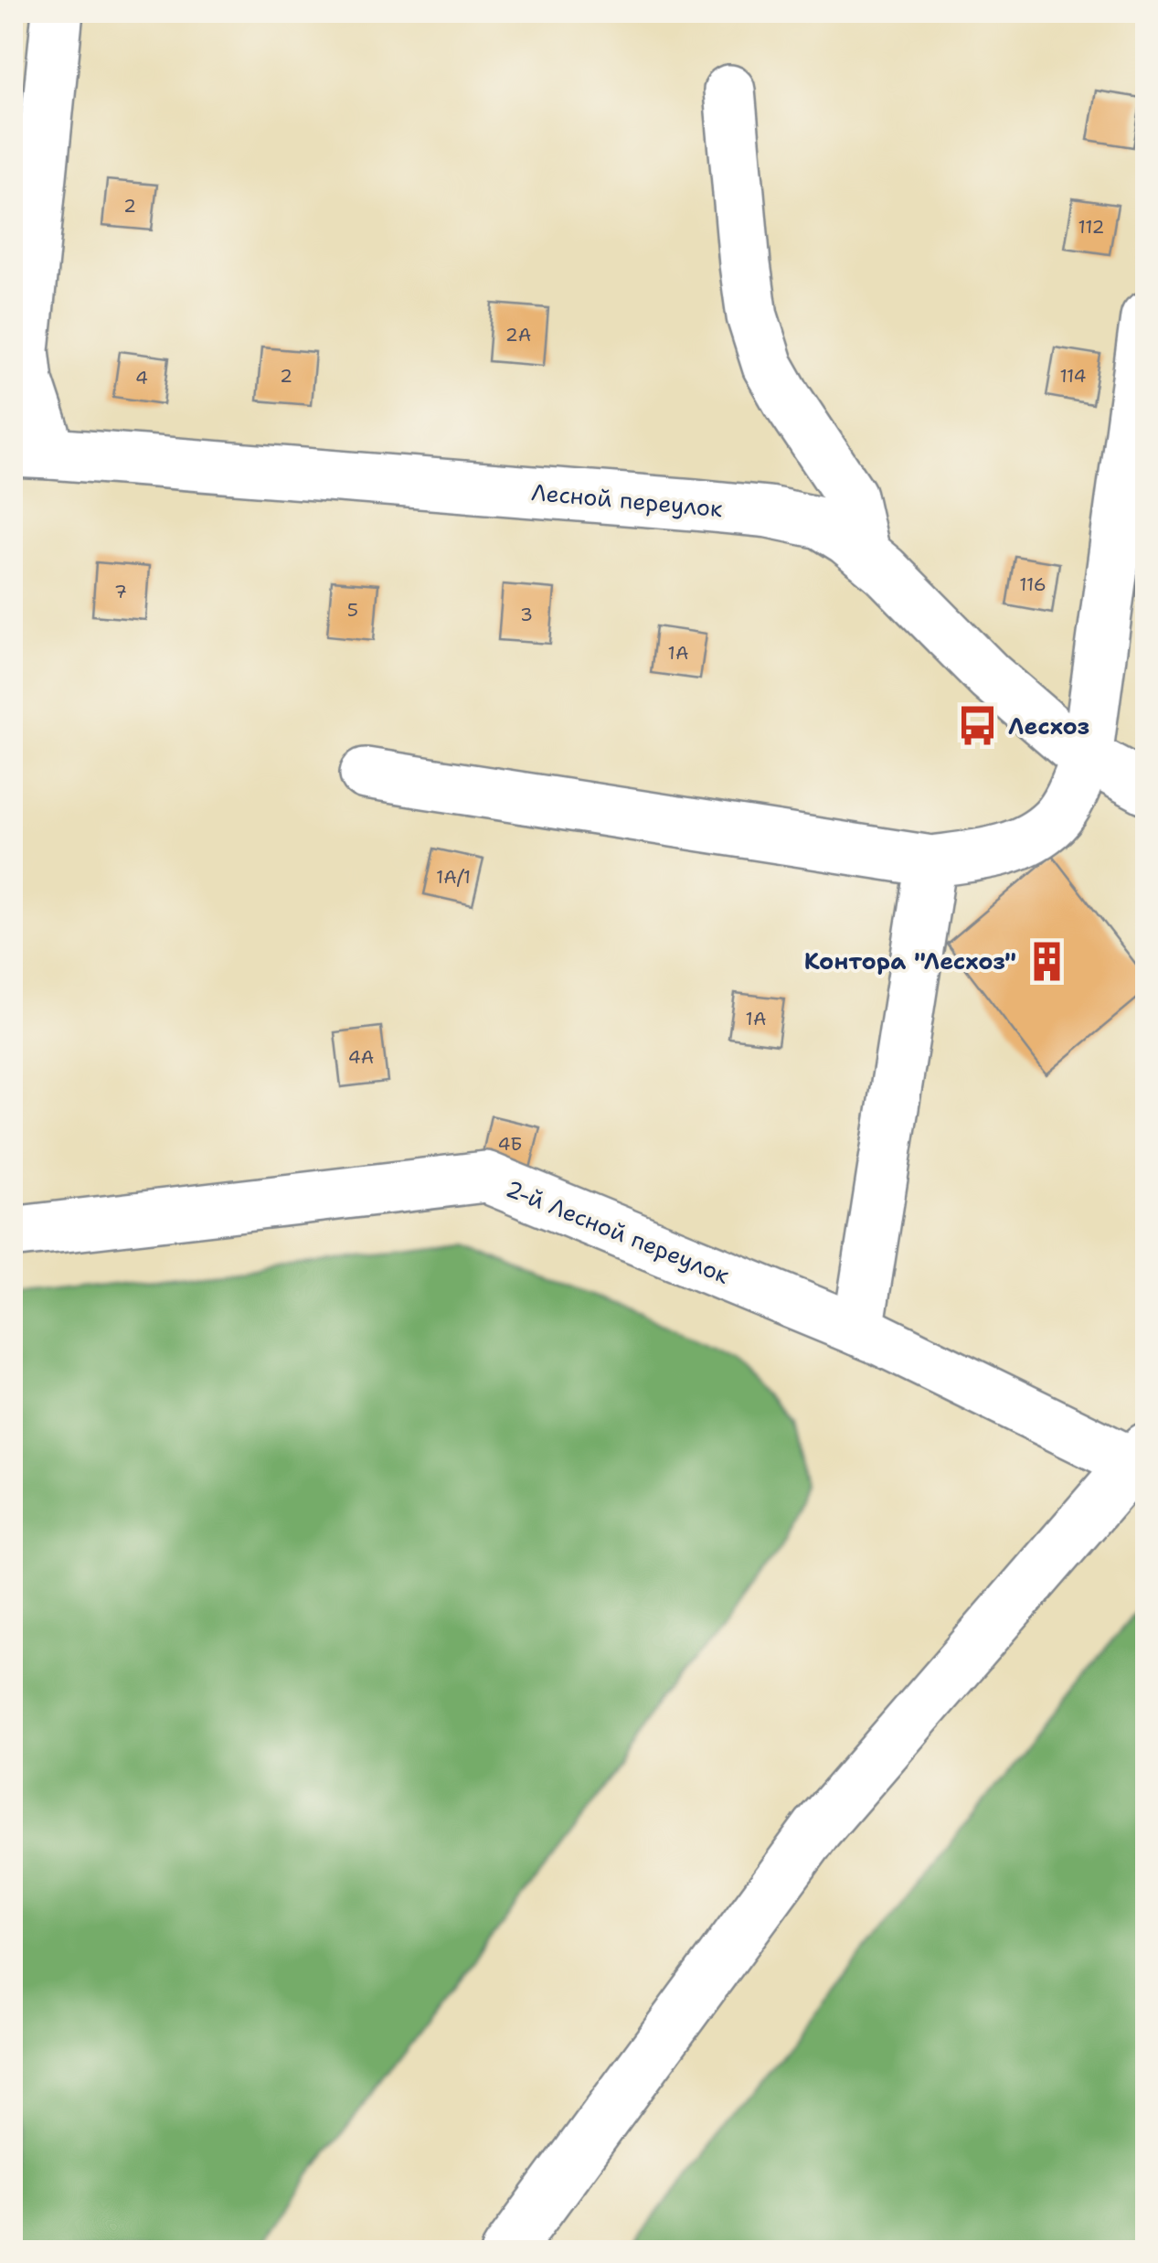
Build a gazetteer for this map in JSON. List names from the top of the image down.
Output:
{
  "streets": {
    "street": ["Лесной переулок", "2-й Лесной переулок"]
  },
  "places": {
    "bus stop": ["Лесхоз"],
    "building": ["Контора \"Лесхоз\""]
  },
  "house_numbers": [
    "2",
    "112",
    "2А",
    "2",
    "114",
    "4",
    "116",
    "7",
    "5",
    "3",
    "1А",
    "1А/1",
    "1А",
    "4А",
    "4Б"
  ]
}
